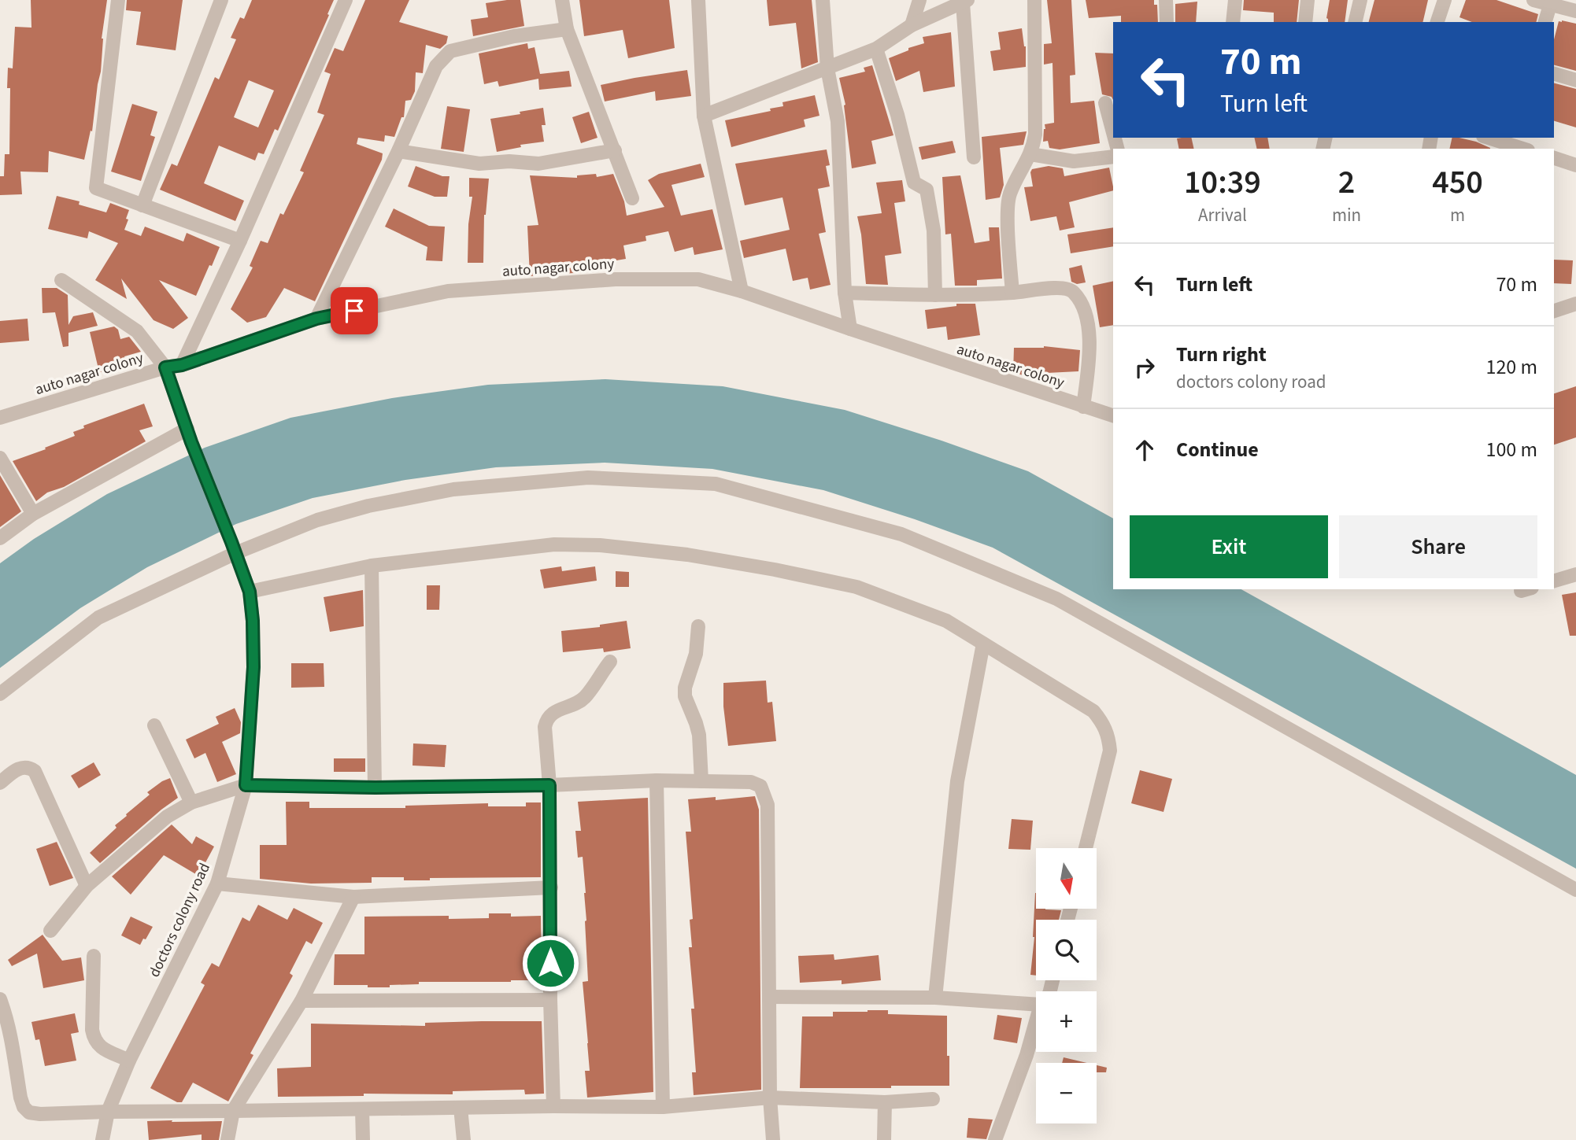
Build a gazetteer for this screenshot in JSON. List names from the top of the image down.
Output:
{
  "streets": {
    "street": ["auto nagar colony", "doctors colony road"]
  },
  "crossings": [
    ["auto nagar colony", "doctors colony road"]
  ],
  "north": "bottom",
  "page": {
    "turn": ["70 m", "Turn left"],
    "eta": [
      "10:39",
      "Arrival",
      "2",
      "min",
      "450",
      "m"
    ],
    "list": [
      {
        "name": "Turn left",
        "value": "70 m"
      },
      {
        "name": "Turn right",
        "note": "doctors colony road",
        "value": "120 m"
      },
      {
        "name": "Continue",
        "value": "100 m"
      }
    ],
    "buttons": ["Exit", "Share"],
    "map_buttons": ["+", "−"]
  }
}
